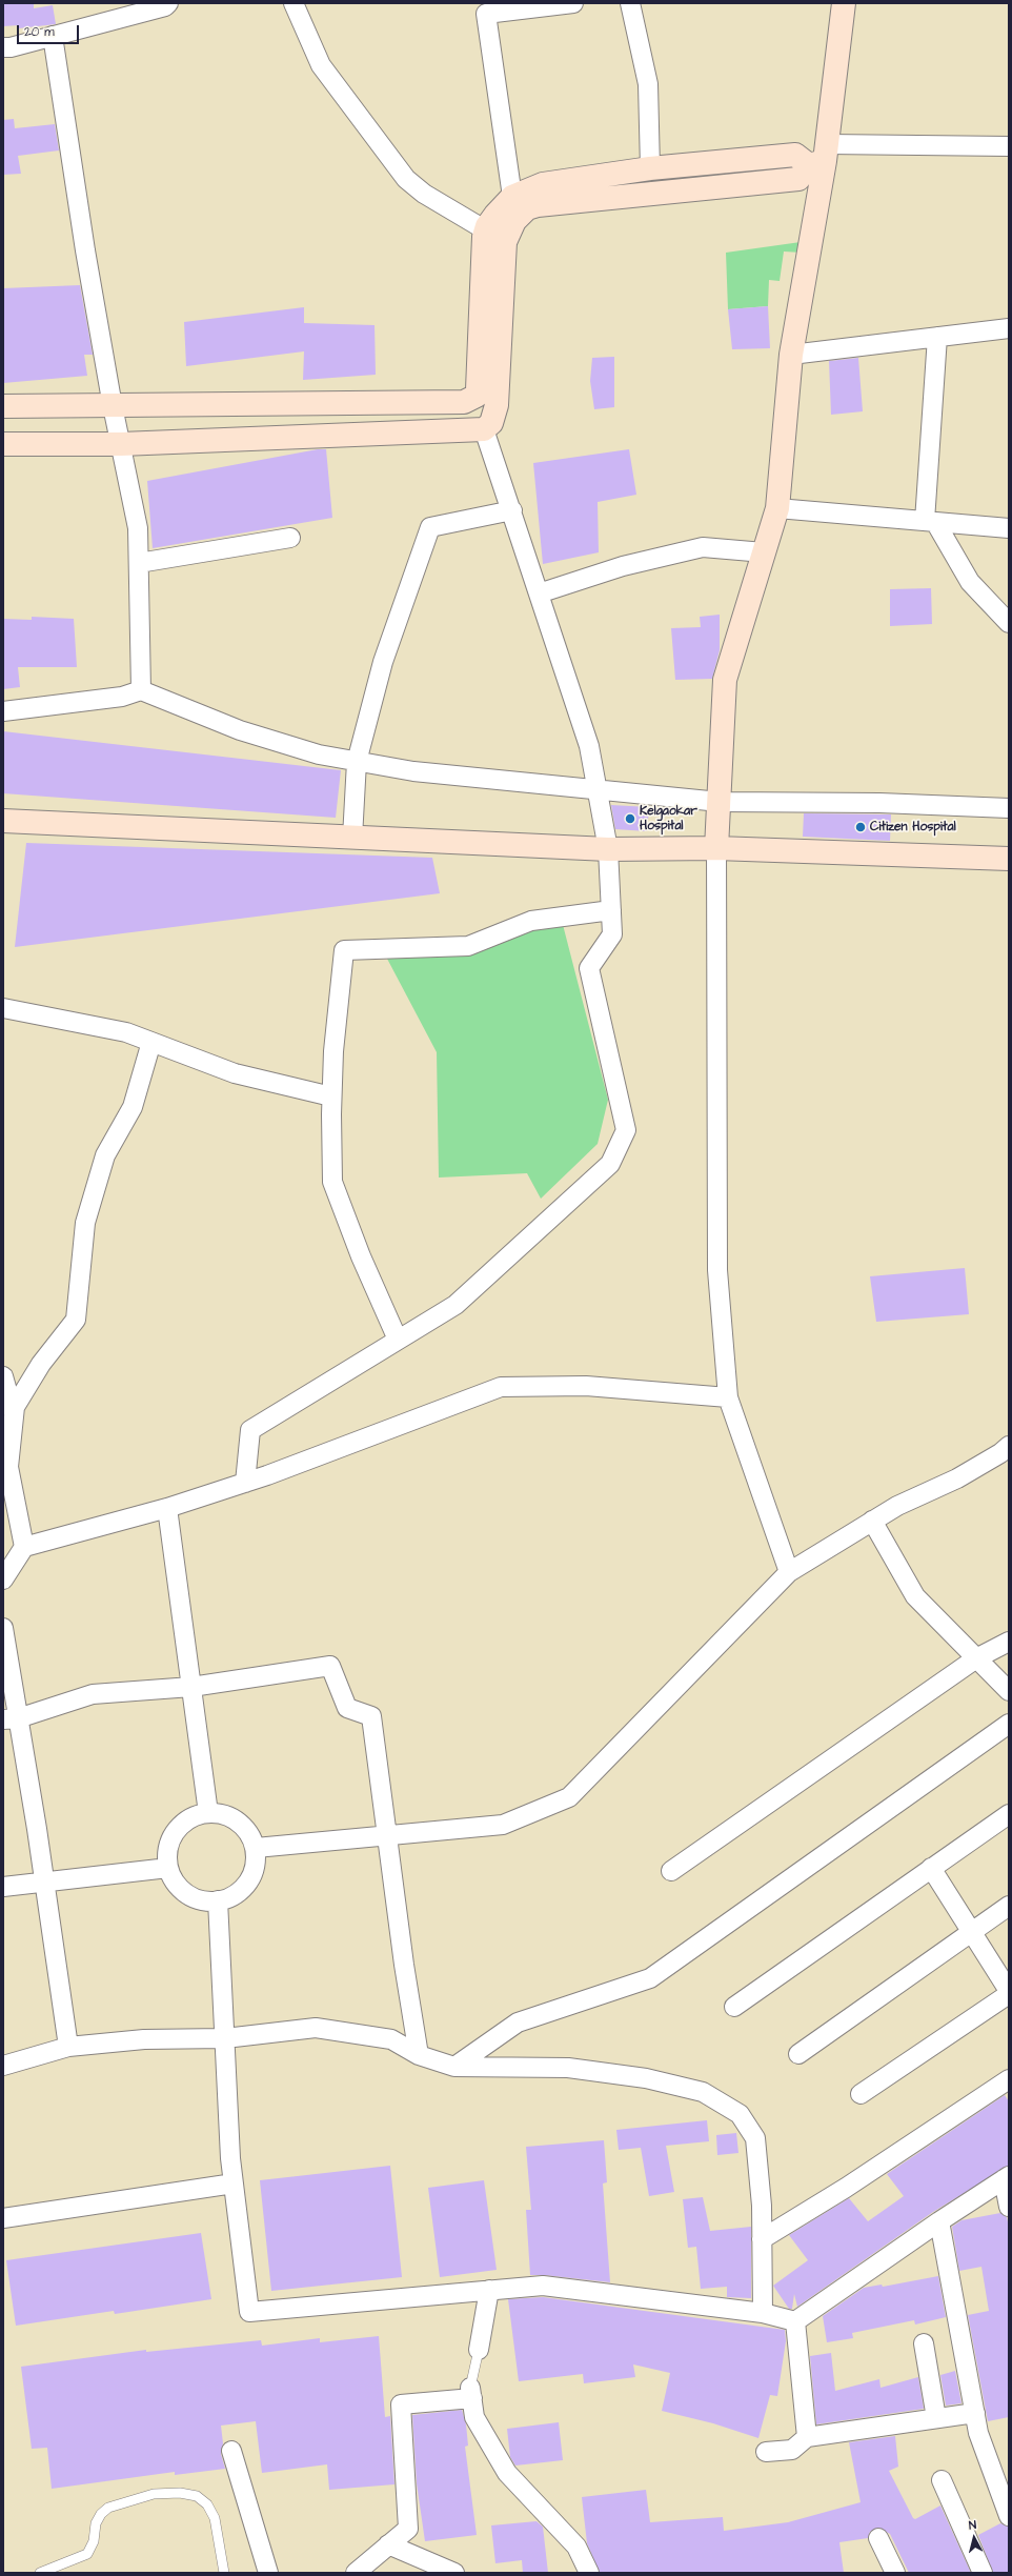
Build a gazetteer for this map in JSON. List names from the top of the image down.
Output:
{
  "places": ["Kelgaokar Hospital", "Citizen Hospital"],
  "scale_bar": "20 m",
  "north": "top"
}
